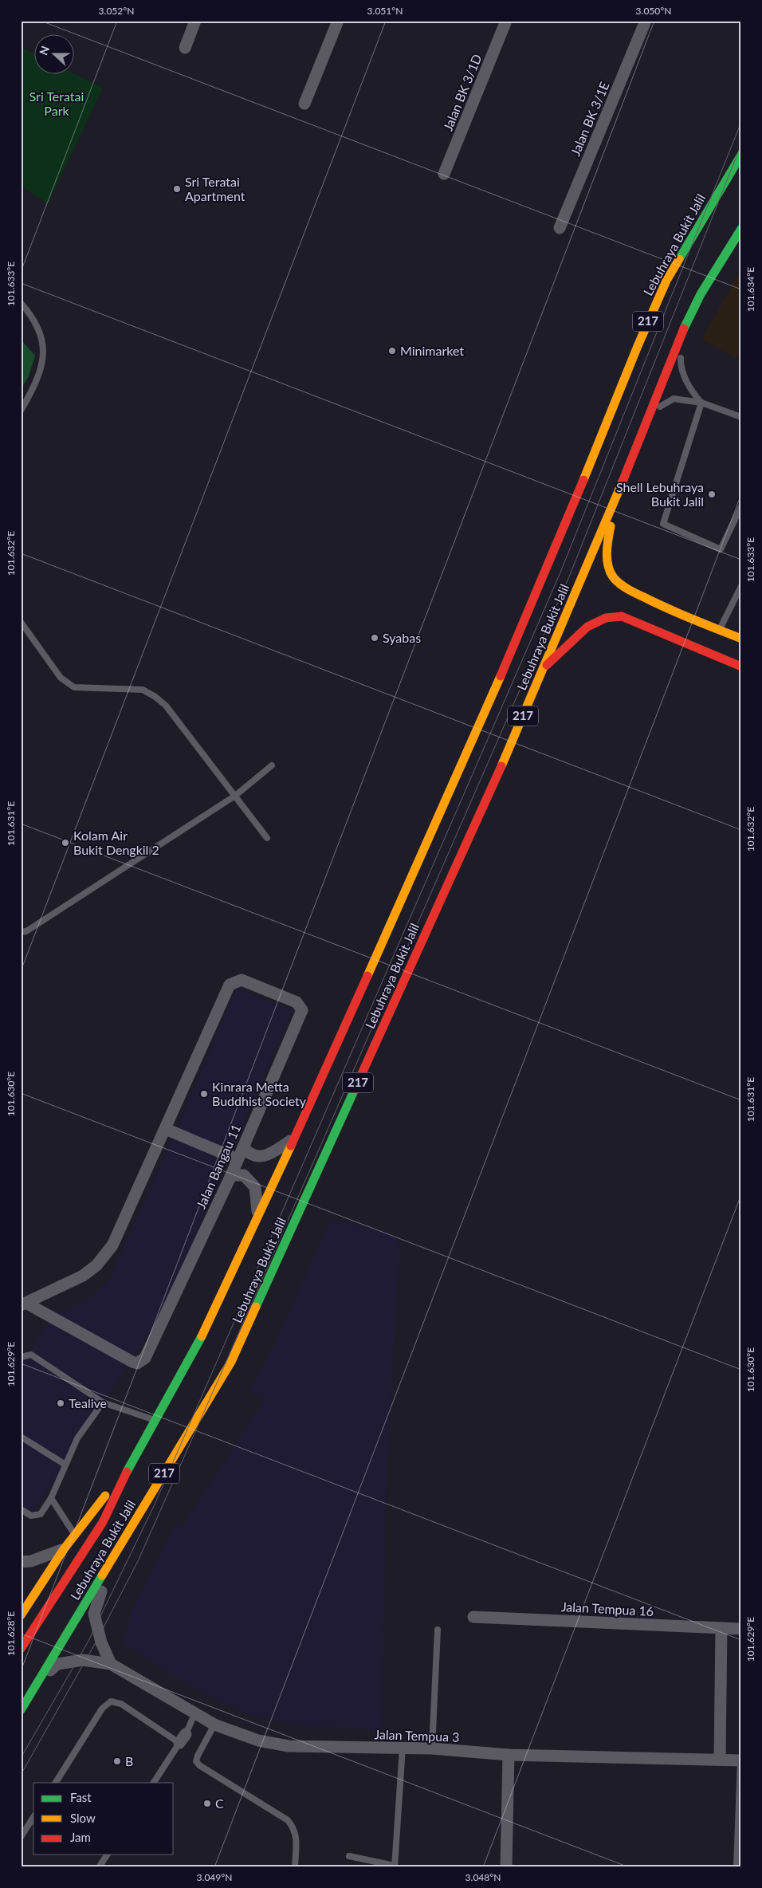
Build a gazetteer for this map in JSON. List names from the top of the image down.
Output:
{
  "streets": {
    "main road": ["Lebuhraya Bukit Jalil", "217"],
    "street": [
      "Jalan BK 3/1D",
      "Jalan BK 3/1E",
      "Jalan Bangau 11",
      "Jalan Tempua 16",
      "Jalan Tempua 3"
    ]
  },
  "crossings": [
    ["Lebuhraya Bukit Jalil", "Jalan Tempua 3"]
  ],
  "parks": ["Sri Teratai Park"],
  "places": [
    "Sri Teratai Apartment",
    "Minimarket",
    "Shell Lebuhraya Bukit Jalil",
    "Syabas",
    "Kolam Air Bukit Dengkil 2",
    "Kinrara Metta Buddhist Society",
    "Tealive",
    "B",
    "C"
  ],
  "legend": ["Fast", "Slow", "Jam"],
  "north": "left",
  "coordinates": [
    "3.052°N",
    "3.051°N",
    "3.050°N",
    "101.633°E",
    "101.634°E",
    "101.632°E",
    "101.631°E",
    "101.630°E",
    "101.629°E",
    "101.628°E",
    "3.049°N",
    "3.048°N"
  ]
}
